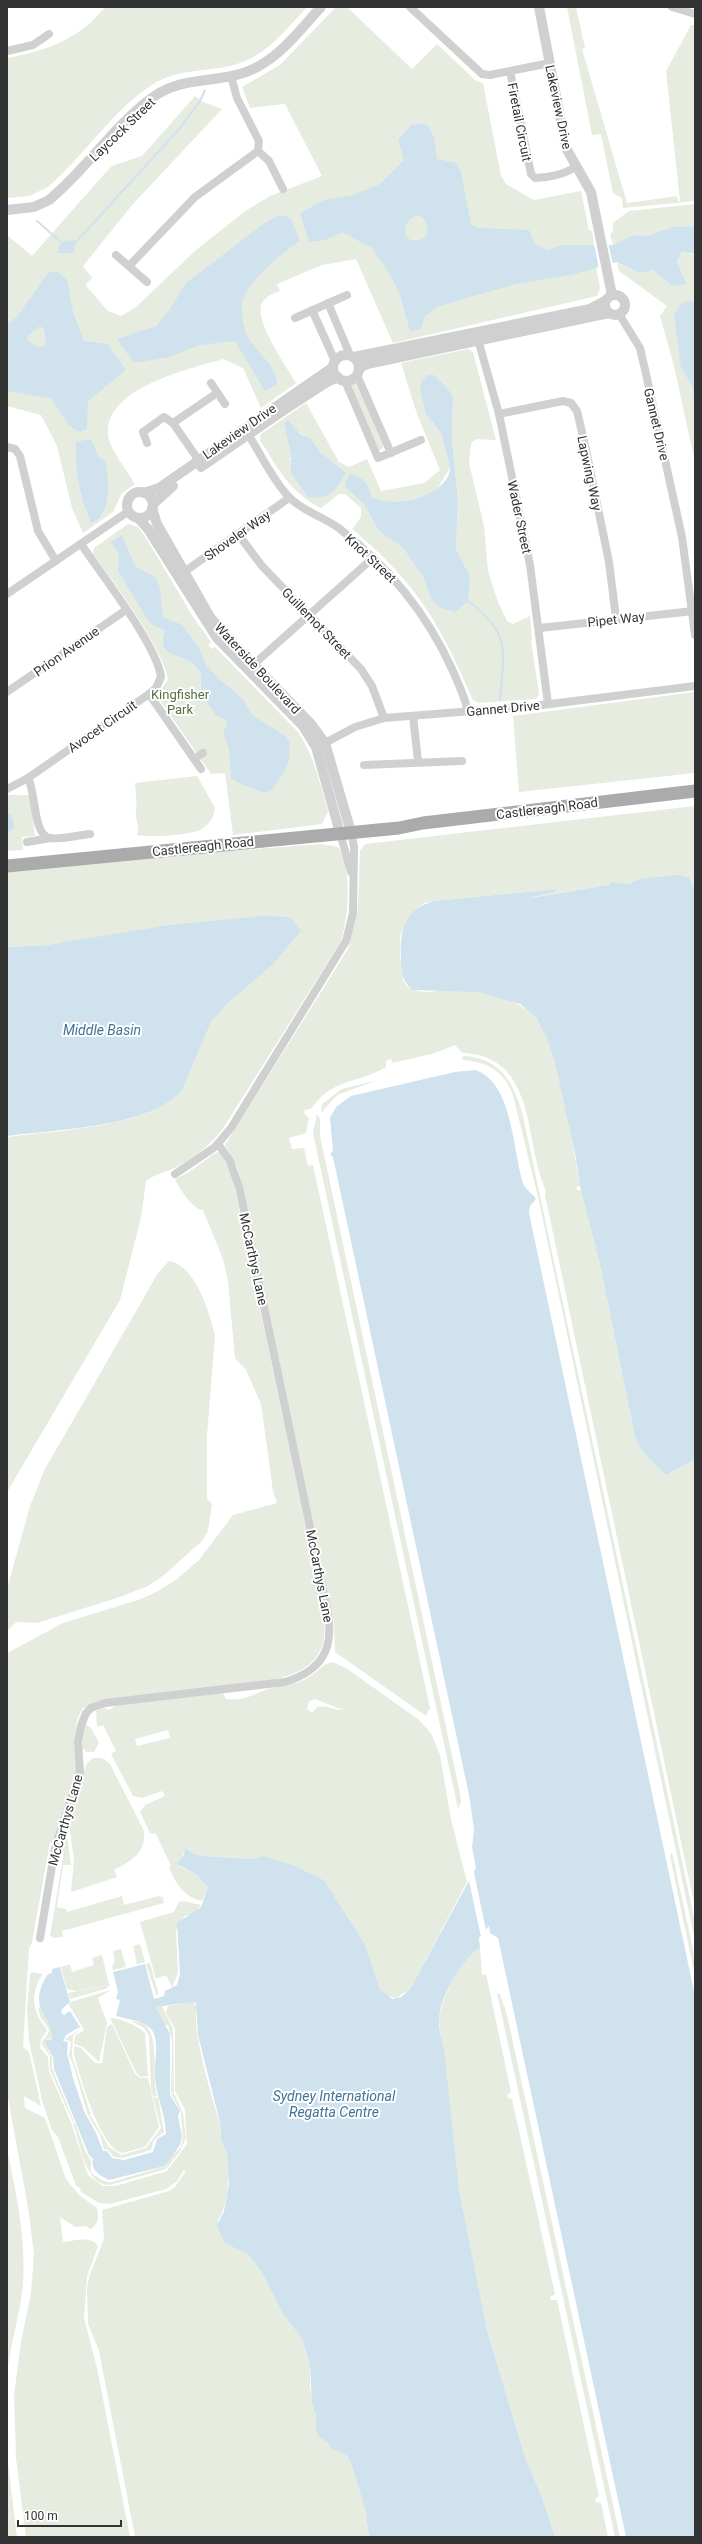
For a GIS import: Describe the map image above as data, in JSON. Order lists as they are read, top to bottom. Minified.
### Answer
{"streets":{"main road":["Castlereagh Road"],"street":["Lakeview Drive","Firetail Circuit","Laycock Street","Gannet Drive","Lapwing Way","Wader Street","Shoveler Way","Knot Street","Pipet Way","Guillemot Street","Prion Avenue","Waterside Boulevard","Avocet Circuit","McCarthys Lane"]},"crossings":[["Lakeview Drive","Firetail Circuit"],["Lakeview Drive","Gannet Drive"],["Lakeview Drive","Knot Street"],["Lakeview Drive","Waterside Boulevard"],["Gannet Drive","Wader Street"],["Gannet Drive","Knot Street"],["Gannet Drive","Pipet Way"],["Gannet Drive","Guillemot Street"],["Gannet Drive","Waterside Boulevard"],["Lapwing Way","Wader Street"],["Lapwing Way","Pipet Way"],["Wader Street","Pipet Way"],["Shoveler Way","Knot Street"],["Shoveler Way","Guillemot Street"],["Shoveler Way","Waterside Boulevard"],["Prion Avenue","Avocet Circuit"],["Waterside Boulevard","Castlereagh Road"]],"water":["Middle Basin","Sydney International Regatta Centre"],"parks":["Kingfisher Park"],"scale_bar":"100 m"}
